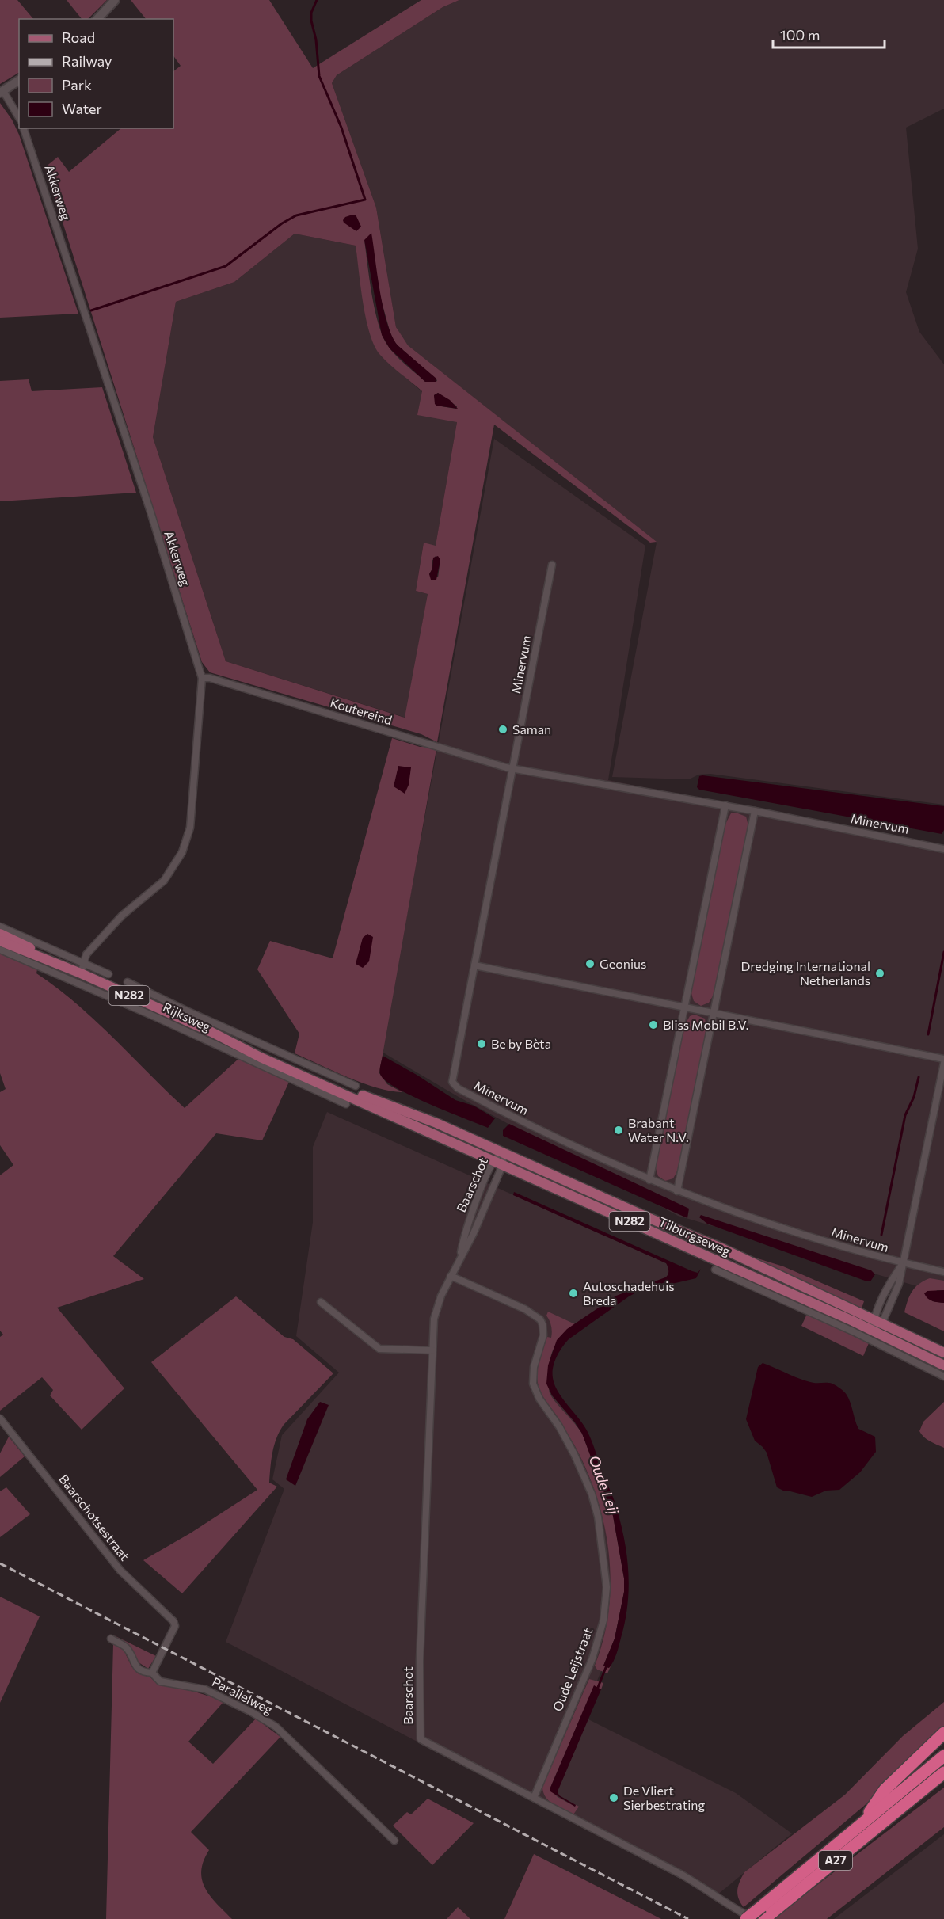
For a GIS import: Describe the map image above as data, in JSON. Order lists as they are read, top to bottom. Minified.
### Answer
{"streets":{"highway":["A27"],"main road":["N282","Rijksweg","Tilburgseweg"],"street":["Akkerweg","Minervum","Koutereind","Baarschot","Baarschotsestraat","Oude Leijstraat","Parallelweg"]},"crossings":[["Akkerweg","Koutereind"],["Akkerweg","Rijksweg"],["Minervum","Koutereind"],["Minervum","Tilburgseweg"],["Rijksweg","Tilburgseweg"],["Baarschot","Tilburgseweg"],["Baarschot","Oude Leijstraat"],["Baarschotsestraat","Parallelweg"]],"water":["Oude Leij"],"places":["Saman","Geonius","Dredging International Netherlands","Bliss Mobil B.V.","Be by Bèta","Brabant Water N.V.","Autoschadehuis Breda","De Vliert Sierbestrating"],"legend":["Road","Railway","Park","Water"],"scale_bar":"100 m"}
